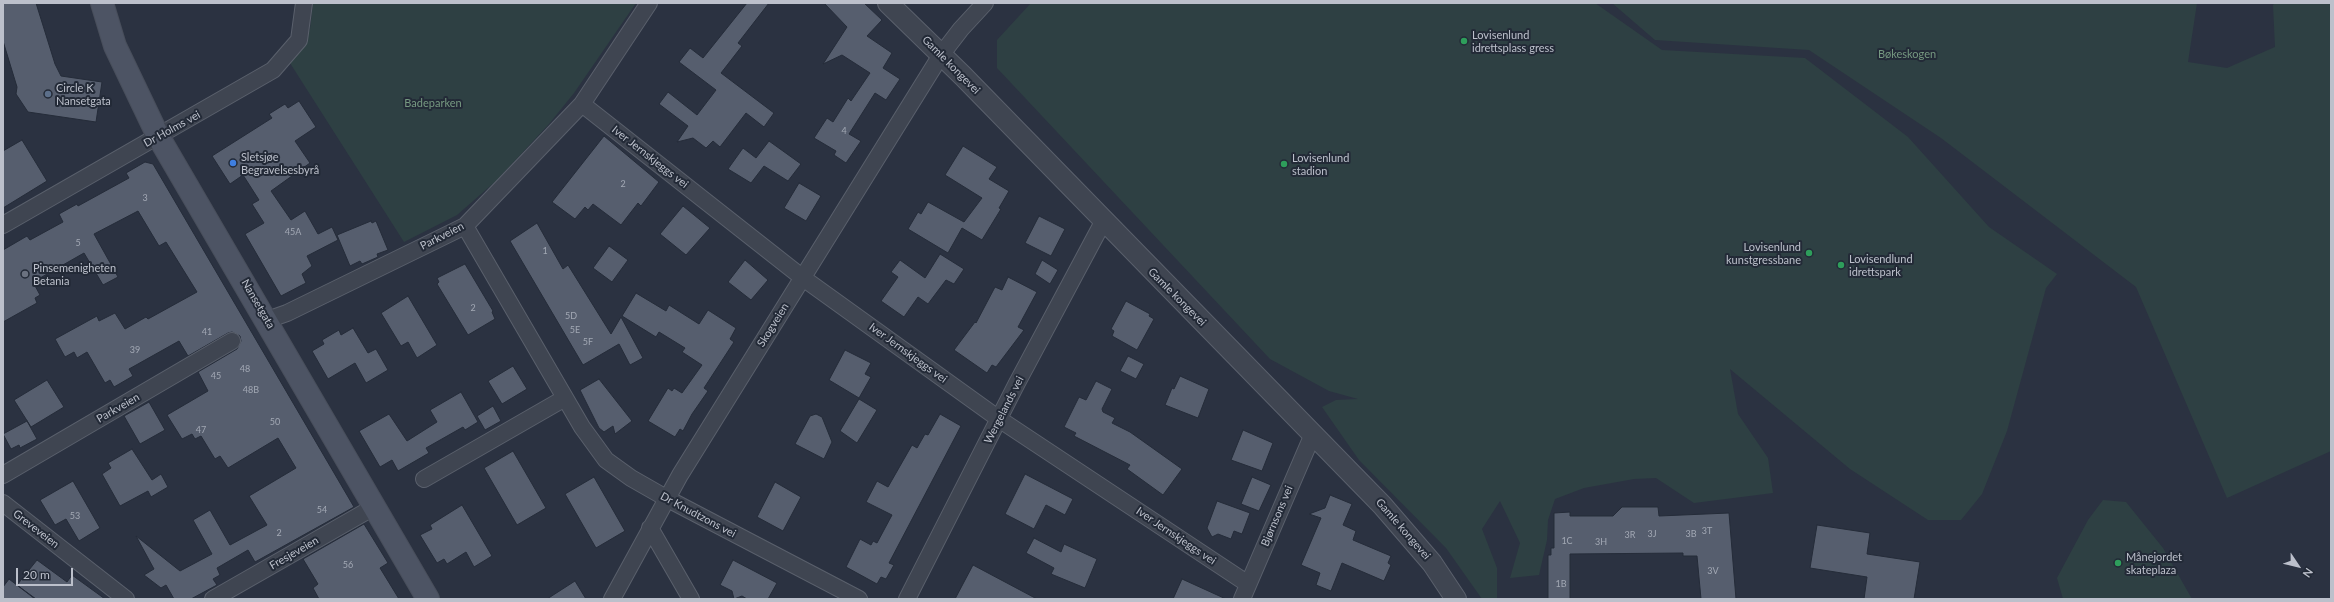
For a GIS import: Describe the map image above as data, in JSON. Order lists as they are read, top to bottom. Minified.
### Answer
{"streets":{"main road":["Nansetgata"],"street":["Gamle kongevei","Dr Holms vei","Iver Jernskjeggs vei","Parkveien","Skogveien","Wergelands vei","Dr Knudtzons vei","Bjørnsons vei","Greveveien","Fresjeveien"]},"crossings":[["Gamle kongevei","Skogveien"],["Gamle kongevei","Wergelands vei"],["Gamle kongevei","Bjørnsons vei"],["Dr Holms vei","Nansetgata"],["Iver Jernskjeggs vei","Parkveien"],["Iver Jernskjeggs vei","Skogveien"],["Iver Jernskjeggs vei","Wergelands vei"],["Iver Jernskjeggs vei","Bjørnsons vei"],["Parkveien","Nansetgata"],["Parkveien","Dr Knudtzons vei"],["Nansetgata","Fresjeveien"],["Skogveien","Dr Knudtzons vei"]],"parks":["Bøkeskogen","Badeparken"],"places":["Lovisenlund idrettsplass gress","Circle K Nansetgata","Sletsjøe Begravelsesbyrå","Lovisenlund stadion","Lovisenlund kunstgressbane","Lovisendlund idrettspark","Pinsemenigheten Betania","Månejordet skateplaza"],"house_numbers":["4","2","3","45A","5","1","2","5D","5E","41","5F","39","48","45","48B","50","47","54","53","3T","2","3J","3B","3R","1C","3H","56","3V","1B"],"scale_bar":"20 m","north":"bottom right"}
